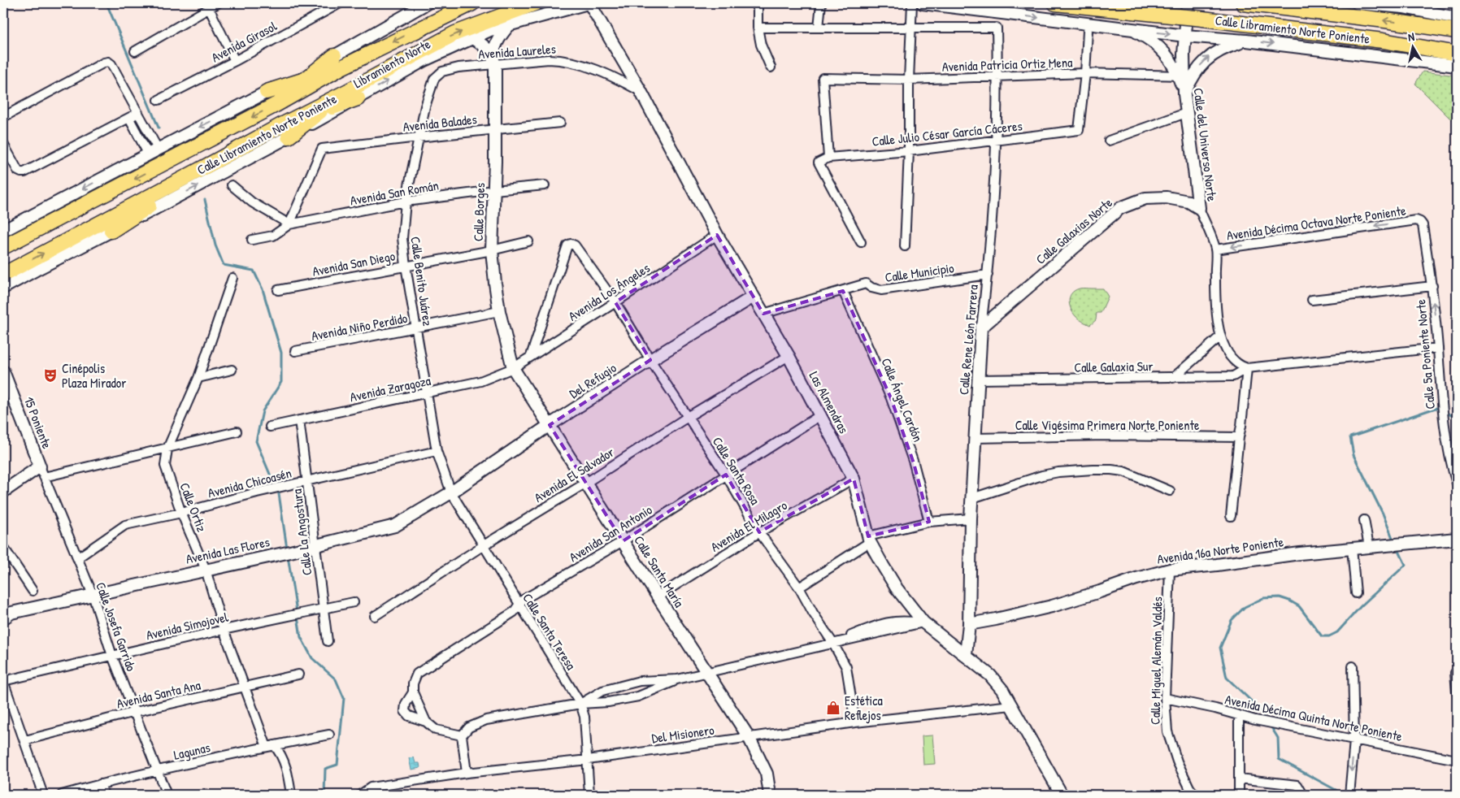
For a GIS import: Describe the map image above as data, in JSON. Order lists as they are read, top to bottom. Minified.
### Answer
{"streets":{"highway":["Calle Libramiento Norte Poniente"],"street":["Avenida Girasol","Avenida Laureles","Libramiento Norte","Avenida Patricia Ortiz Mena","Avenida Balades","Calle Julio César García Cáceres","Calle del Universo Norte","Avenida San Román","Calle Borges","Avenida Décima Octava Norte Poniente","Calle Galaxias Norte","Avenida San Diego","Calle Municipio","Calle Benito Juárez","Avenida Los Ángeles","Avenida Niño Perdido","Calle Rene León Farrera","Calle 5a Poniente Norte","Calle Galaxia Sur","Del Refugio","Avenida Zaragoza","Calle Ángel Cardón","Las Almendras","15 Poniente","Calle Vigésima Primera Norte Poniente","Calle Santa Rosa","Avenida El Salvador","Avenida Chicoasén","Calle Ortiz","Avenida El Milagro","Calle La Angostura","Avenida San Antonio","Avenida Las Flores","Avenida 16a Norte Poniente","Calle Santa María","Avenida Simojovel","Calle Josefa Garrido","Calle Santa Teresa","Calle Miguel Alemán Valdés","Avenida Santa Ana","Avenida Décima Quinta Norte Poniente","Del Misionero","Lagunas"]},"crossings":[["Calle Libramiento Norte Poniente","Libramiento Norte"],["Avenida Laureles","Calle Borges"],["Avenida Laureles","Calle Benito Juárez"],["Avenida Laureles","Las Almendras"],["Libramiento Norte","Calle Borges"],["Libramiento Norte","Las Almendras"],["Avenida Patricia Ortiz Mena","Calle Julio César García Cáceres"],["Avenida Patricia Ortiz Mena","Calle del Universo Norte"],["Avenida Patricia Ortiz Mena","Calle Rene León Farrera"],["Avenida Balades","Avenida San Román"],["Avenida Balades","Calle Borges"],["Avenida Balades","Calle Benito Juárez"],["Calle Julio César García Cáceres","Calle Rene León Farrera"],["Calle del Universo Norte","Avenida Décima Octava Norte Poniente"],["Calle del Universo Norte","Calle Galaxias Norte"],["Avenida San Román","Calle Borges"],["Avenida San Román","Calle Benito Juárez"],["Calle Borges","Avenida San Diego"],["Calle Borges","Avenida Los Ángeles"],["Calle Borges","Avenida Niño Perdido"],["Calle Borges","Avenida Zaragoza"],["Calle Borges","Calle Santa María"],["Avenida Décima Octava Norte Poniente","Calle 5a Poniente Norte"],["Calle Galaxias Norte","Calle Rene León Farrera"],["Avenida San Diego","Calle Benito Juárez"],["Calle Municipio","Calle Rene León Farrera"],["Calle Municipio","Calle Ángel Cardón"],["Calle Municipio","Las Almendras"],["Calle Benito Juárez","Avenida Niño Perdido"],["Calle Benito Juárez","Del Refugio"],["Calle Benito Juárez","Avenida Zaragoza"],["Calle Benito Juárez","Avenida Chicoasén"],["Calle Benito Juárez","Avenida Las Flores"],["Calle Benito Juárez","Calle Santa Teresa"],["Avenida Los Ángeles","Avenida Zaragoza"],["Avenida Los Ángeles","Las Almendras"],["Avenida Los Ángeles","Calle Santa Rosa"],["Avenida Los Ángeles","Calle Santa María"],["Calle Rene León Farrera","Calle Galaxia Sur"],["Calle Rene León Farrera","Las Almendras"],["Calle Rene León Farrera","Calle Vigésima Primera Norte Poniente"],["Calle Rene León Farrera","Avenida 16a Norte Poniente"],["Calle 5a Poniente Norte","Calle Galaxia Sur"],["Del Refugio","Las Almendras"],["Del Refugio","Calle Santa Rosa"],["Del Refugio","Avenida Las Flores"],["Del Refugio","Calle Santa María"],["Del Refugio","Calle Santa Teresa"],["Avenida Zaragoza","Calle La Angostura"],["Avenida Zaragoza","Calle Santa María"],["Las Almendras","Avenida El Salvador"],["Las Almendras","Avenida El Milagro"],["Las Almendras","Avenida San Antonio"],["Las Almendras","Del Misionero"],["15 Poniente","Calle Josefa Garrido"],["Calle Santa Rosa","Avenida El Salvador"],["Calle Santa Rosa","Avenida El Milagro"],["Calle Santa Rosa","Avenida San Antonio"],["Calle Santa Rosa","Del Misionero"],["Avenida El Salvador","Calle Santa María"],["Avenida El Salvador","Calle Santa Teresa"],["Avenida Chicoasén","Calle Ortiz"],["Avenida Chicoasén","Calle La Angostura"],["Avenida Chicoasén","Calle Josefa Garrido"],["Calle Ortiz","Avenida Las Flores"],["Calle Ortiz","Avenida Simojovel"],["Calle Ortiz","Avenida Santa Ana"],["Calle Ortiz","Lagunas"],["Avenida El Milagro","Calle Santa María"],["Calle La Angostura","Avenida Las Flores"],["Calle La Angostura","Avenida Simojovel"],["Avenida San Antonio","Calle Santa María"],["Avenida San Antonio","Calle Santa Teresa"],["Avenida Las Flores","Calle Josefa Garrido"],["Avenida Las Flores","Calle Santa Teresa"],["Avenida 16a Norte Poniente","Calle Miguel Alemán Valdés"],["Calle Santa María","Del Misionero"],["Avenida Simojovel","Calle Josefa Garrido"],["Calle Josefa Garrido","Avenida Santa Ana"],["Calle Josefa Garrido","Lagunas"],["Calle Santa Teresa","Del Misionero"],["Calle Miguel Alemán Valdés","Avenida Décima Quinta Norte Poniente"]],"places":{"theatre":["Cinépolis Plaza Mirador"],"shop":["Estética Reflejos"]},"north":"top"}
